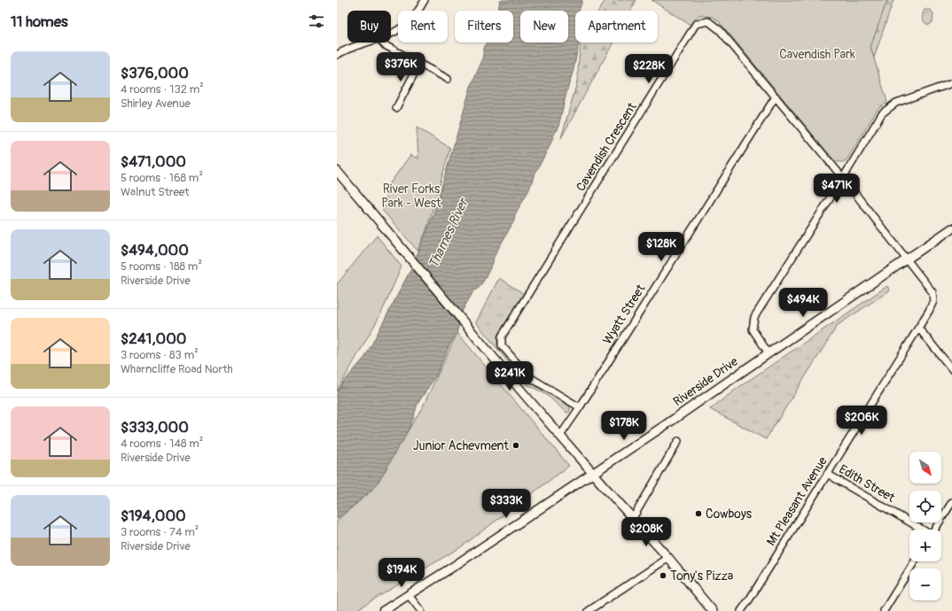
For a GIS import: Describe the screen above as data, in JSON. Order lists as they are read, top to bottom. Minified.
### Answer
{"streets":{"main road":["Riverside Drive"],"street":["Cavendish Crescent","Wyatt Street","Edith Street","Mt Pleasant Avenue"]},"crossings":[["Cavendish Crescent","Wyatt Street"],["Cavendish Crescent","Riverside Drive"],["Cavendish Crescent","Mt Pleasant Avenue"],["Riverside Drive","Mt Pleasant Avenue"],["Edith Street","Mt Pleasant Avenue"]],"water":["Thames River"],"parks":["Cavendish Park","River Forks Park - West"],"places":["Junior Achevment","Cowboys","Tony's Pizza"],"north":"bottom right","page":{"heading":"11 homes","chip":["Buy","Rent","Filters","New","Apartment"],"list":[{"name":"$376,000","note":"4 rooms · 132 m² · Shirley Avenue"},{"name":"$471,000","note":"5 rooms · 168 m² · Walnut Street"},{"name":"$494,000","note":"5 rooms · 188 m² · Riverside Drive"},{"name":"$241,000","note":"3 rooms · 83 m² · Wharncliffe Road North"},{"name":"$333,000","note":"4 rooms · 148 m² · Riverside Drive"},{"name":"$194,000","note":"3 rooms · 74 m² · Riverside Drive"}],"price":["$376K","$228K","$471K","$128K","$494K","$241K","$206K","$178K","$333K","$208K","$194K"],"map_buttons":["+","−"]}}
